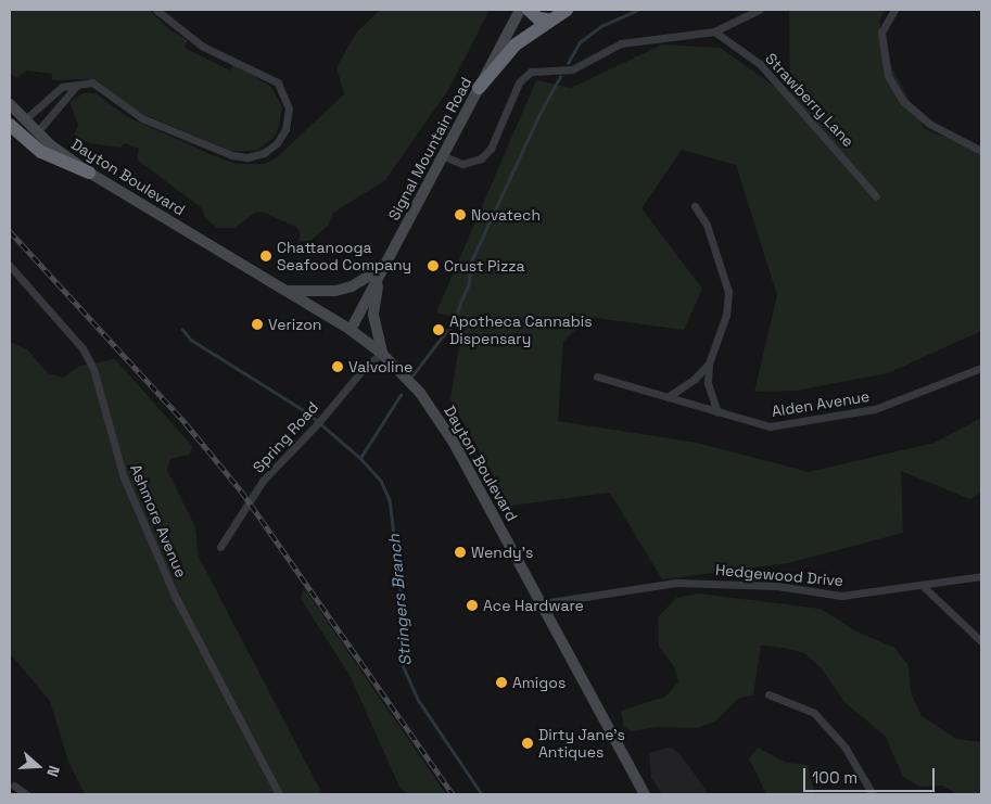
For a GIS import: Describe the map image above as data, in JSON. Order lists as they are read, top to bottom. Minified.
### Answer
{"streets":{"main road":["Signal Mountain Road","Dayton Boulevard"],"street":["Strawberry Lane","Alden Avenue","Spring Road","Ashmore Avenue","Hedgewood Drive"]},"crossings":[["Signal Mountain Road","Dayton Boulevard"],["Dayton Boulevard","Spring Road"],["Dayton Boulevard","Hedgewood Drive"]],"water":["Stringers Branch"],"places":["Novatech","Chattanooga Seafood Company","Crust Pizza","Verizon","Apotheca Cannabis Dispensary","Valvoline","Wendy's","Ace Hardware","Amigos","Dirty Jane's Antiques"],"scale_bar":"100 m","north":"right"}
